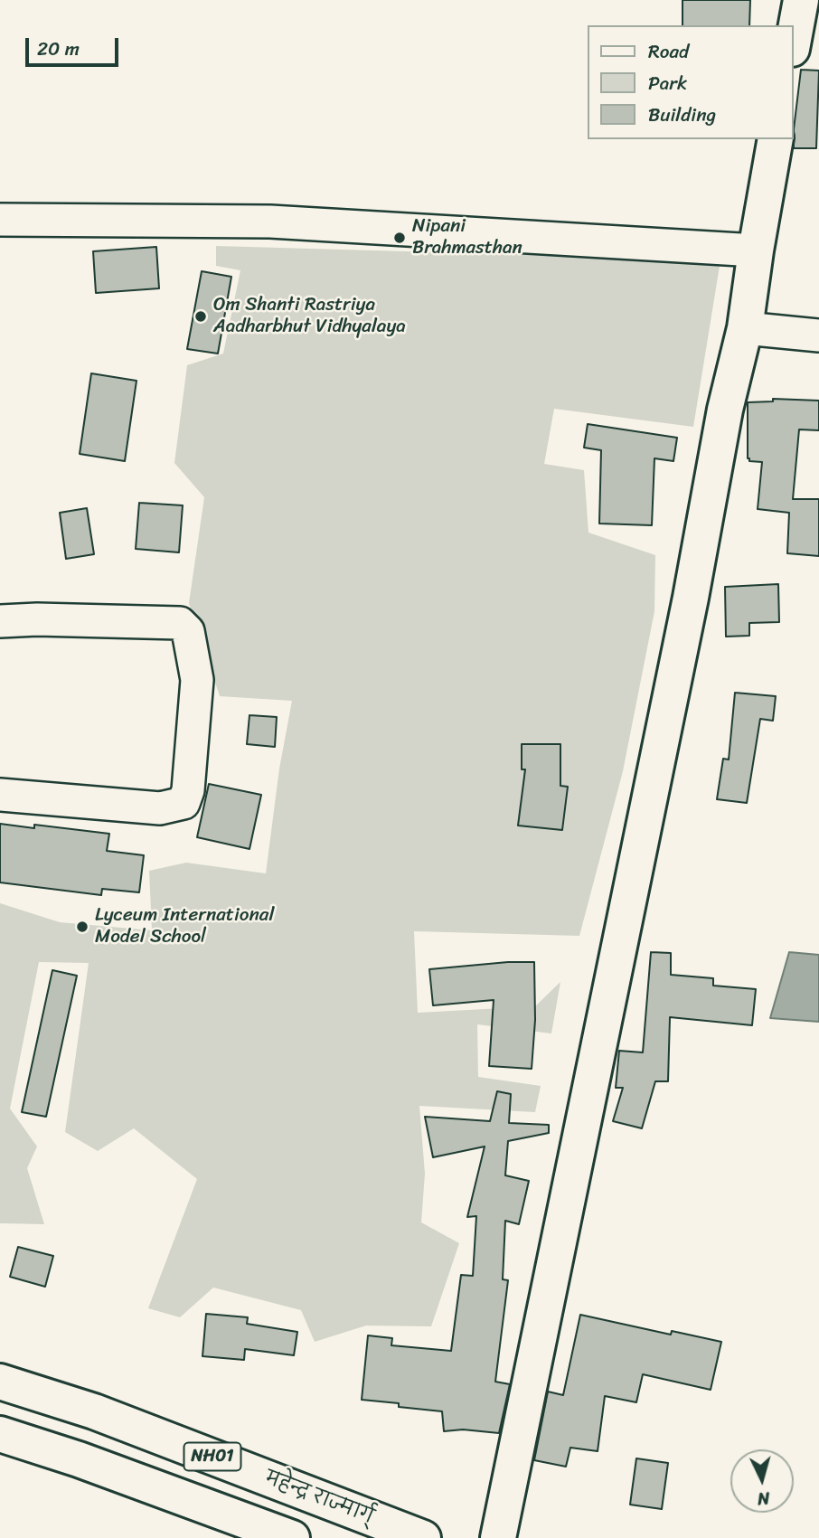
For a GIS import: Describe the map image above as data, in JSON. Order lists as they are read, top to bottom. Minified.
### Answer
{"streets":{"main road":["NH01","महेन्द्र राज्मार्ग्"]},"places":["Nipani Brahmasthan","Om Shanti Rastriya Aadharbhut Vidhyalaya","Lyceum International Model School"],"legend":["Road","Park","Building"],"scale_bar":"20 m","north":"bottom"}
